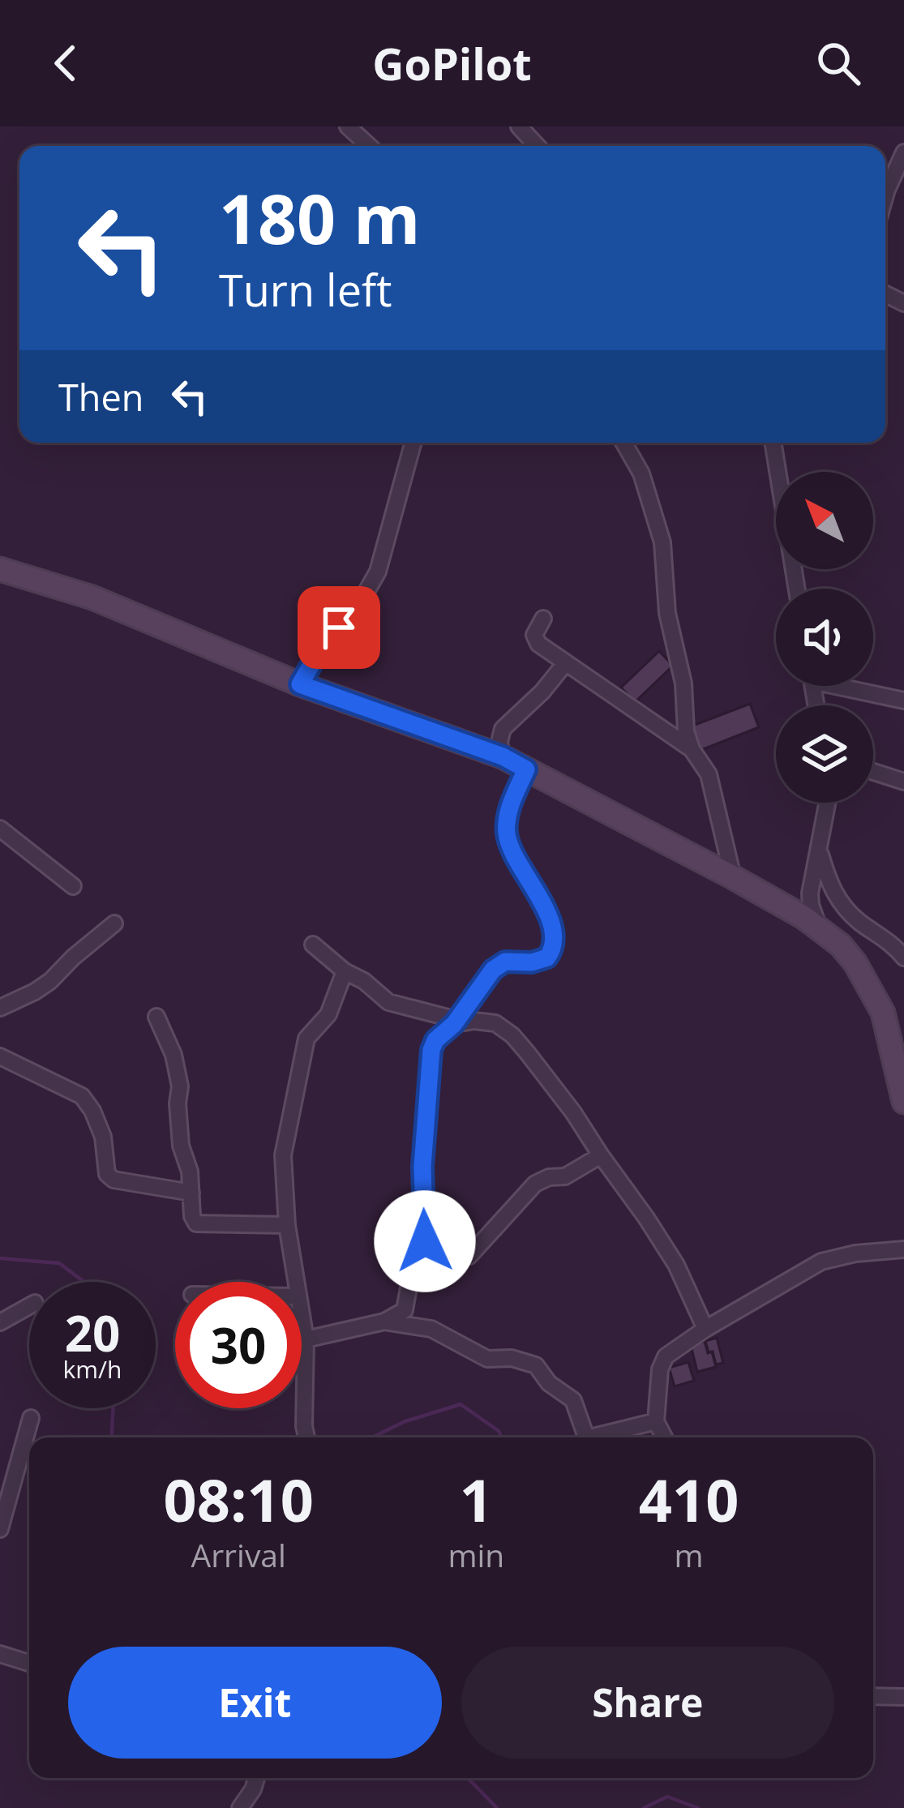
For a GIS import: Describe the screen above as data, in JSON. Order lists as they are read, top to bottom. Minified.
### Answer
{"north":"top left","page":{"header":"GoPilot","turn":["180 m","Turn left"],"then":"Then","speed":"20 km/h","limit":"30","eta":["08:10","Arrival","1","min","410","m"],"buttons":["Exit","Share"]}}
